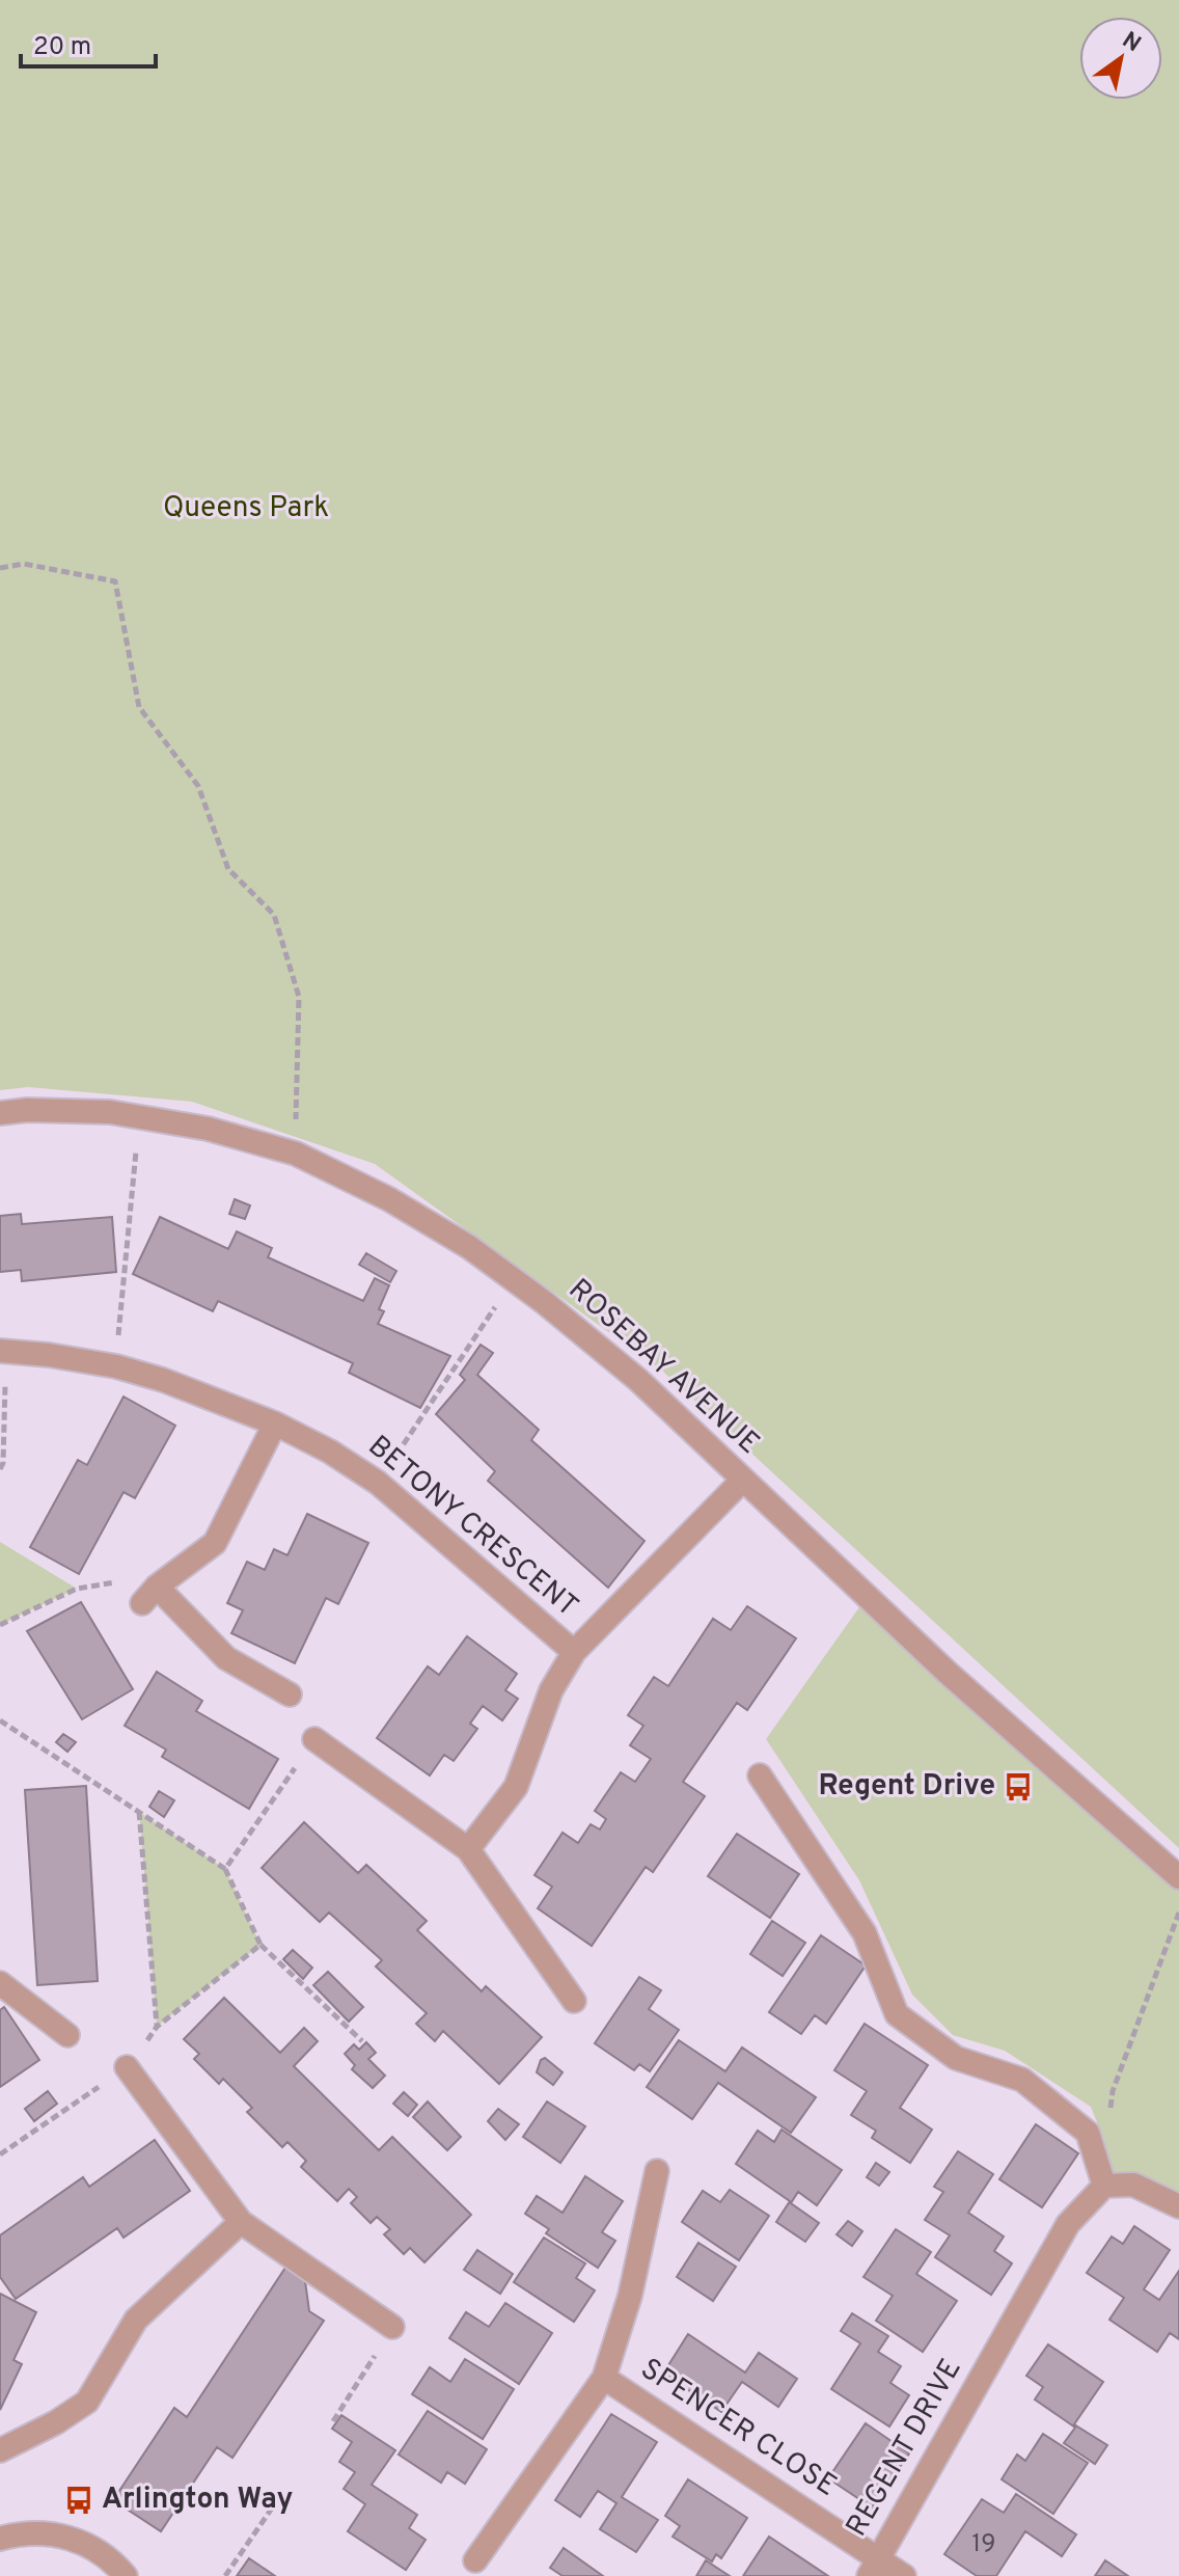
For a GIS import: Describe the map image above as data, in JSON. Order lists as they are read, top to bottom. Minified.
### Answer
{"streets":{"street":["ROSEBAY AVENUE","BETONY CRESCENT","SPENCER CLOSE","REGENT DRIVE"]},"crossings":[["SPENCER CLOSE","REGENT DRIVE"]],"parks":["Queens Park"],"places":{"bus stop":["Regent Drive","Arlington Way"]},"house_numbers":["19"],"scale_bar":"20 m","north":"top right"}
